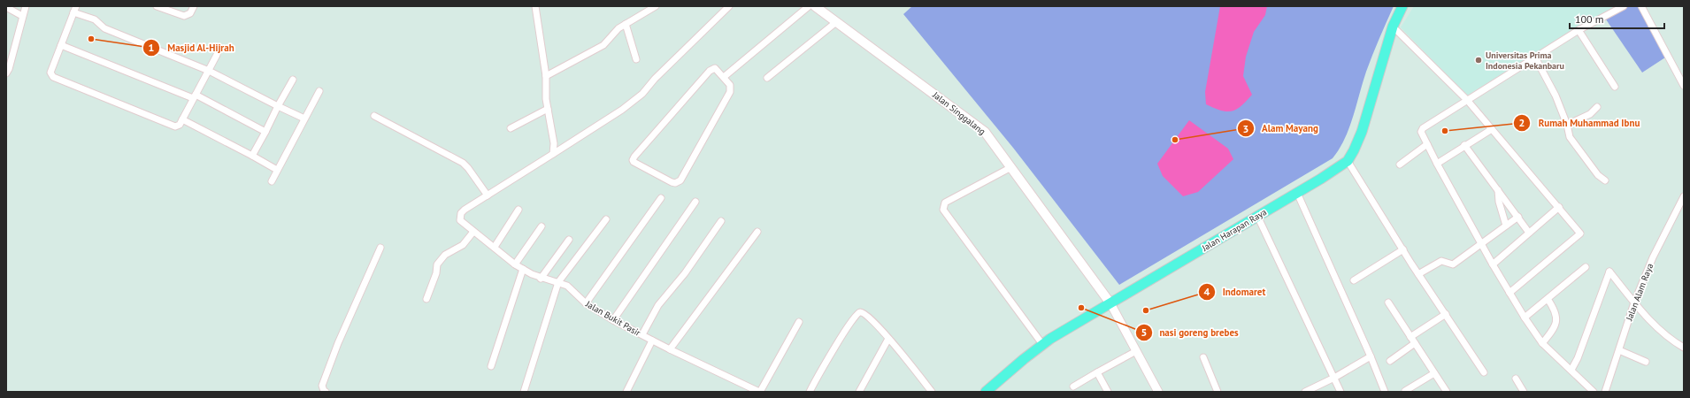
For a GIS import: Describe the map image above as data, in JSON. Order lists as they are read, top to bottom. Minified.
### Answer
{"streets":{"main road":["Jalan Singgalang","Jalan Harapan Raya"],"street":["Jalan Alam Raya","Jalan Bukit Pasir"]},"crossings":[["Jalan Singgalang","Jalan Harapan Raya"]],"places":["Masjid Al-Hijrah","Universitas Prima Indonesia Pekanbaru","Rumah Muhammad Ibnu","Alam Mayang","nasi goreng brebes","Indomaret"],"scale_bar":"100 m"}
